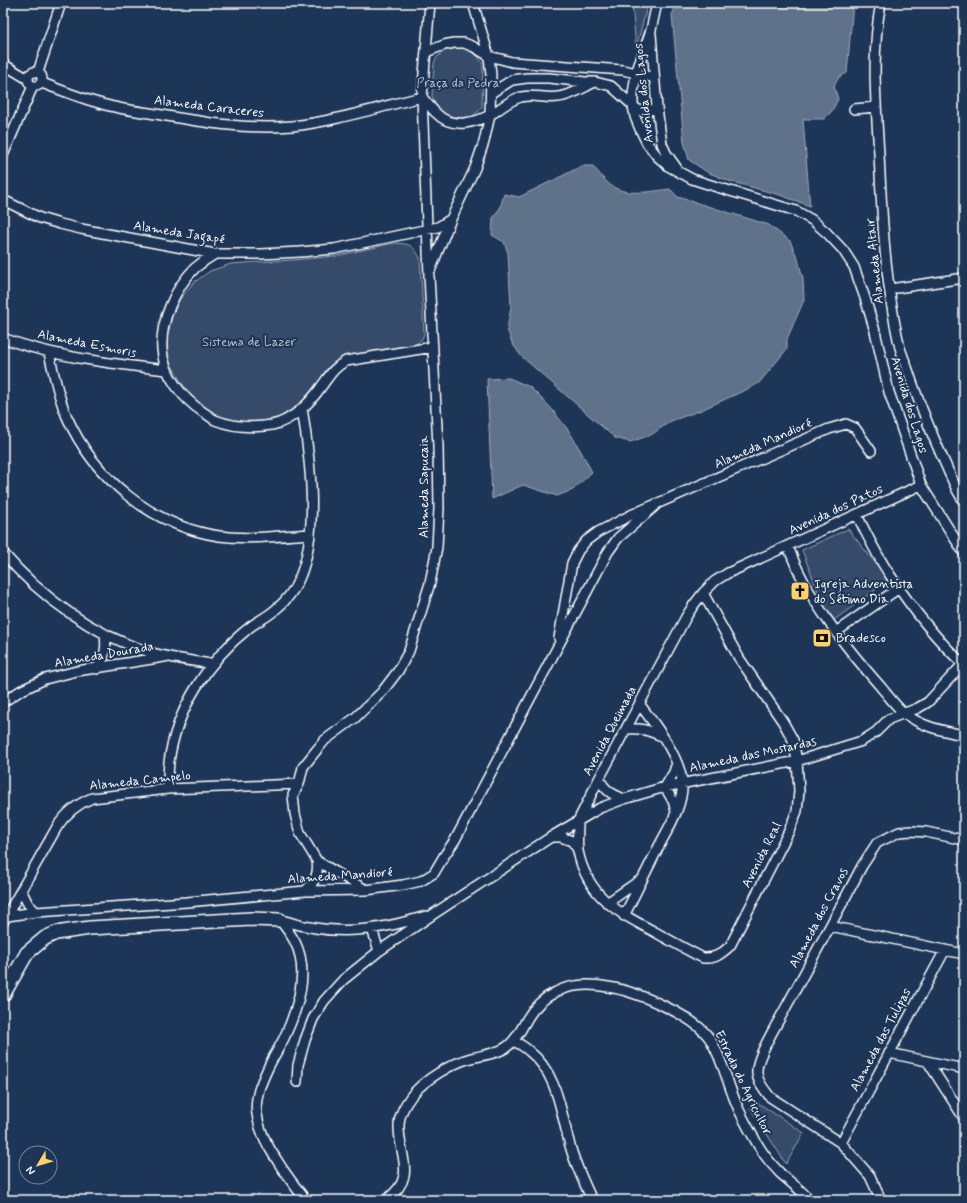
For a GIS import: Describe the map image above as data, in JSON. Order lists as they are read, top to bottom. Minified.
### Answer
{"streets":{"street":["Avenida dos Lagos","Alameda Caraceres","Alameda Jagapé","Alameda Altair","Alameda Esmoris","Alameda Mandioré","Alameda Sapucaia","Avenida dos Patos","Alameda Dourada","Avenida Queimada","Alameda das Mostardas","Alameda Campelo","Avenida Real","Alameda dos Cravos","Alameda das Tulipas","Estrada do Agricultor"]},"crossings":[["Avenida dos Lagos","Avenida dos Patos"],["Alameda Caraceres","Alameda Sapucaia"],["Alameda Jagapé","Alameda Sapucaia"],["Alameda Mandioré","Alameda Sapucaia"],["Alameda Mandioré","Alameda Campelo"],["Alameda Sapucaia","Alameda Campelo"],["Avenida dos Patos","Avenida Queimada"],["Avenida dos Patos","Alameda das Mostardas"],["Avenida Queimada","Alameda das Mostardas"],["Avenida Queimada","Avenida Real"],["Alameda das Mostardas","Avenida Real"],["Alameda dos Cravos","Alameda das Tulipas"]],"parks":["Praça da Pedra","Sistema de Lazer"],"places":{"church":["Igreja Adventista do Sétimo Dia"],"bank":["Bradesco"]},"north":"bottom left"}
